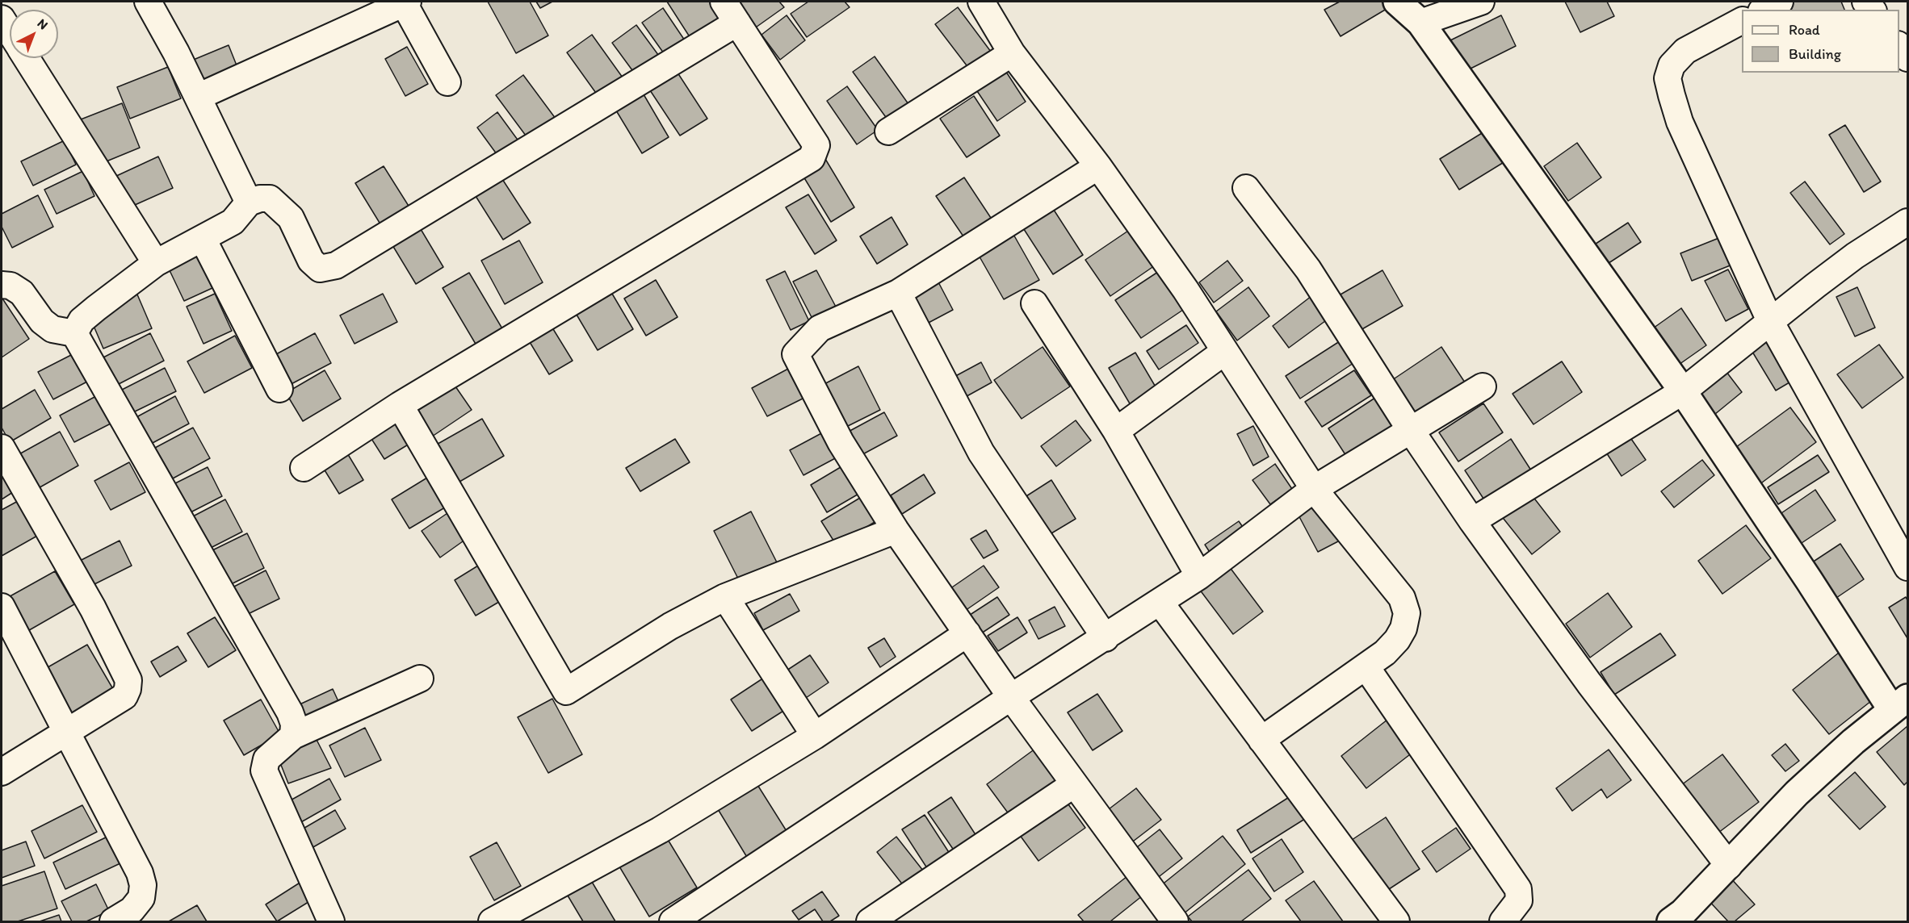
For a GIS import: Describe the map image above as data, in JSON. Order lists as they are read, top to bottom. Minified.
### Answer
{"legend":["Road","Building"],"north":"top right"}
